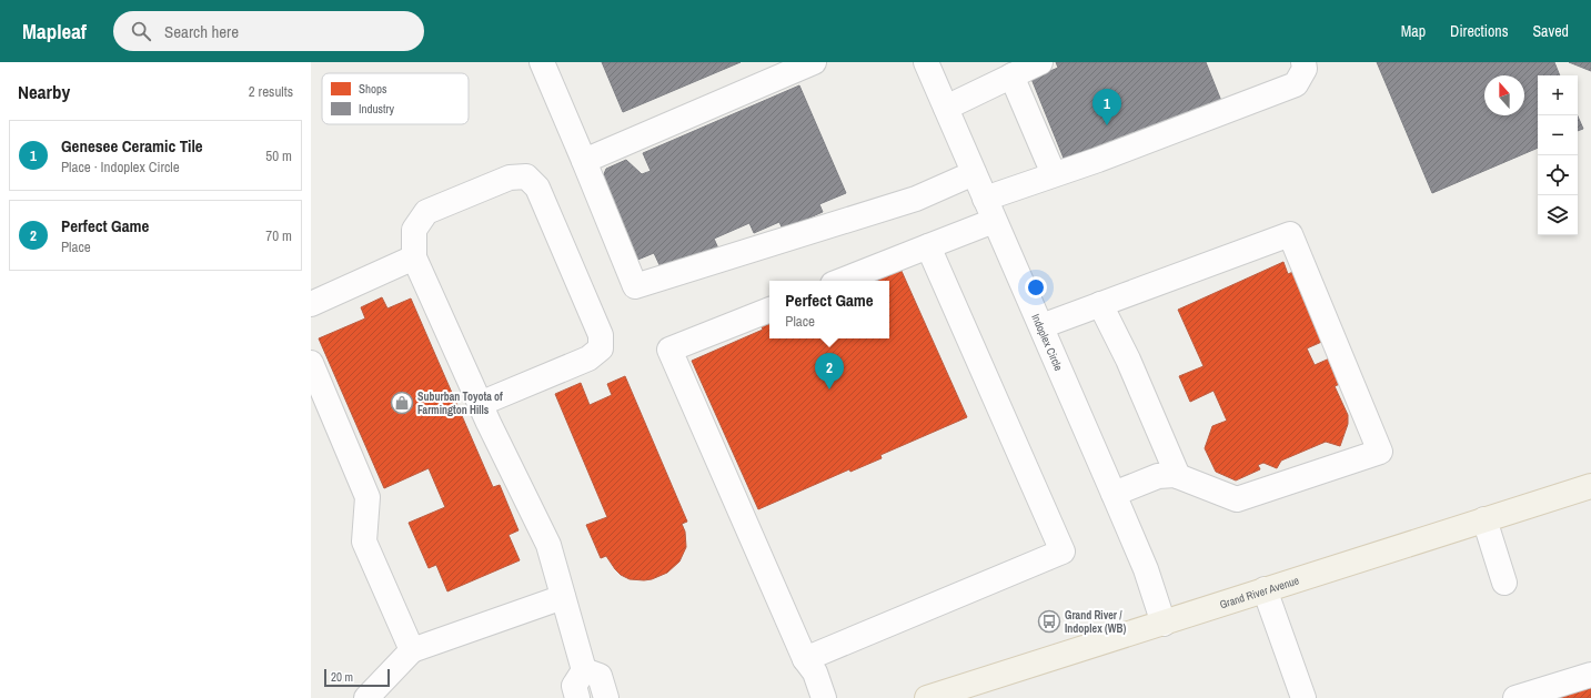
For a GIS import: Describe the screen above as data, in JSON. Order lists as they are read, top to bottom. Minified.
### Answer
{"streets":{"main road":["Grand River Avenue"],"street":["Indoplex Circle"]},"crossings":[["Indoplex Circle","Grand River Avenue"]],"places":{"shop":["Suburban Toyota of Farmington Hills"],"bus stop":["Grand River / Indoplex (WB)"]},"legend":["Shops","Industry"],"scale_bar":"20 m","north":"top","page":{"header":"Mapleaf","search":"Search here","nav":["Map","Directions","Saved"],"heading":["Nearby","2 results"],"map_buttons":["+","−"],"pins":["1","2"],"list":[{"mark":"1","name":"Genesee Ceramic Tile","note":"Place · Indoplex Circle","value":"50 m"},{"mark":"2","name":"Perfect Game","note":"Place","value":"70 m"}],"popup":["Perfect Game","Place"],"scale":"20 m"}}
